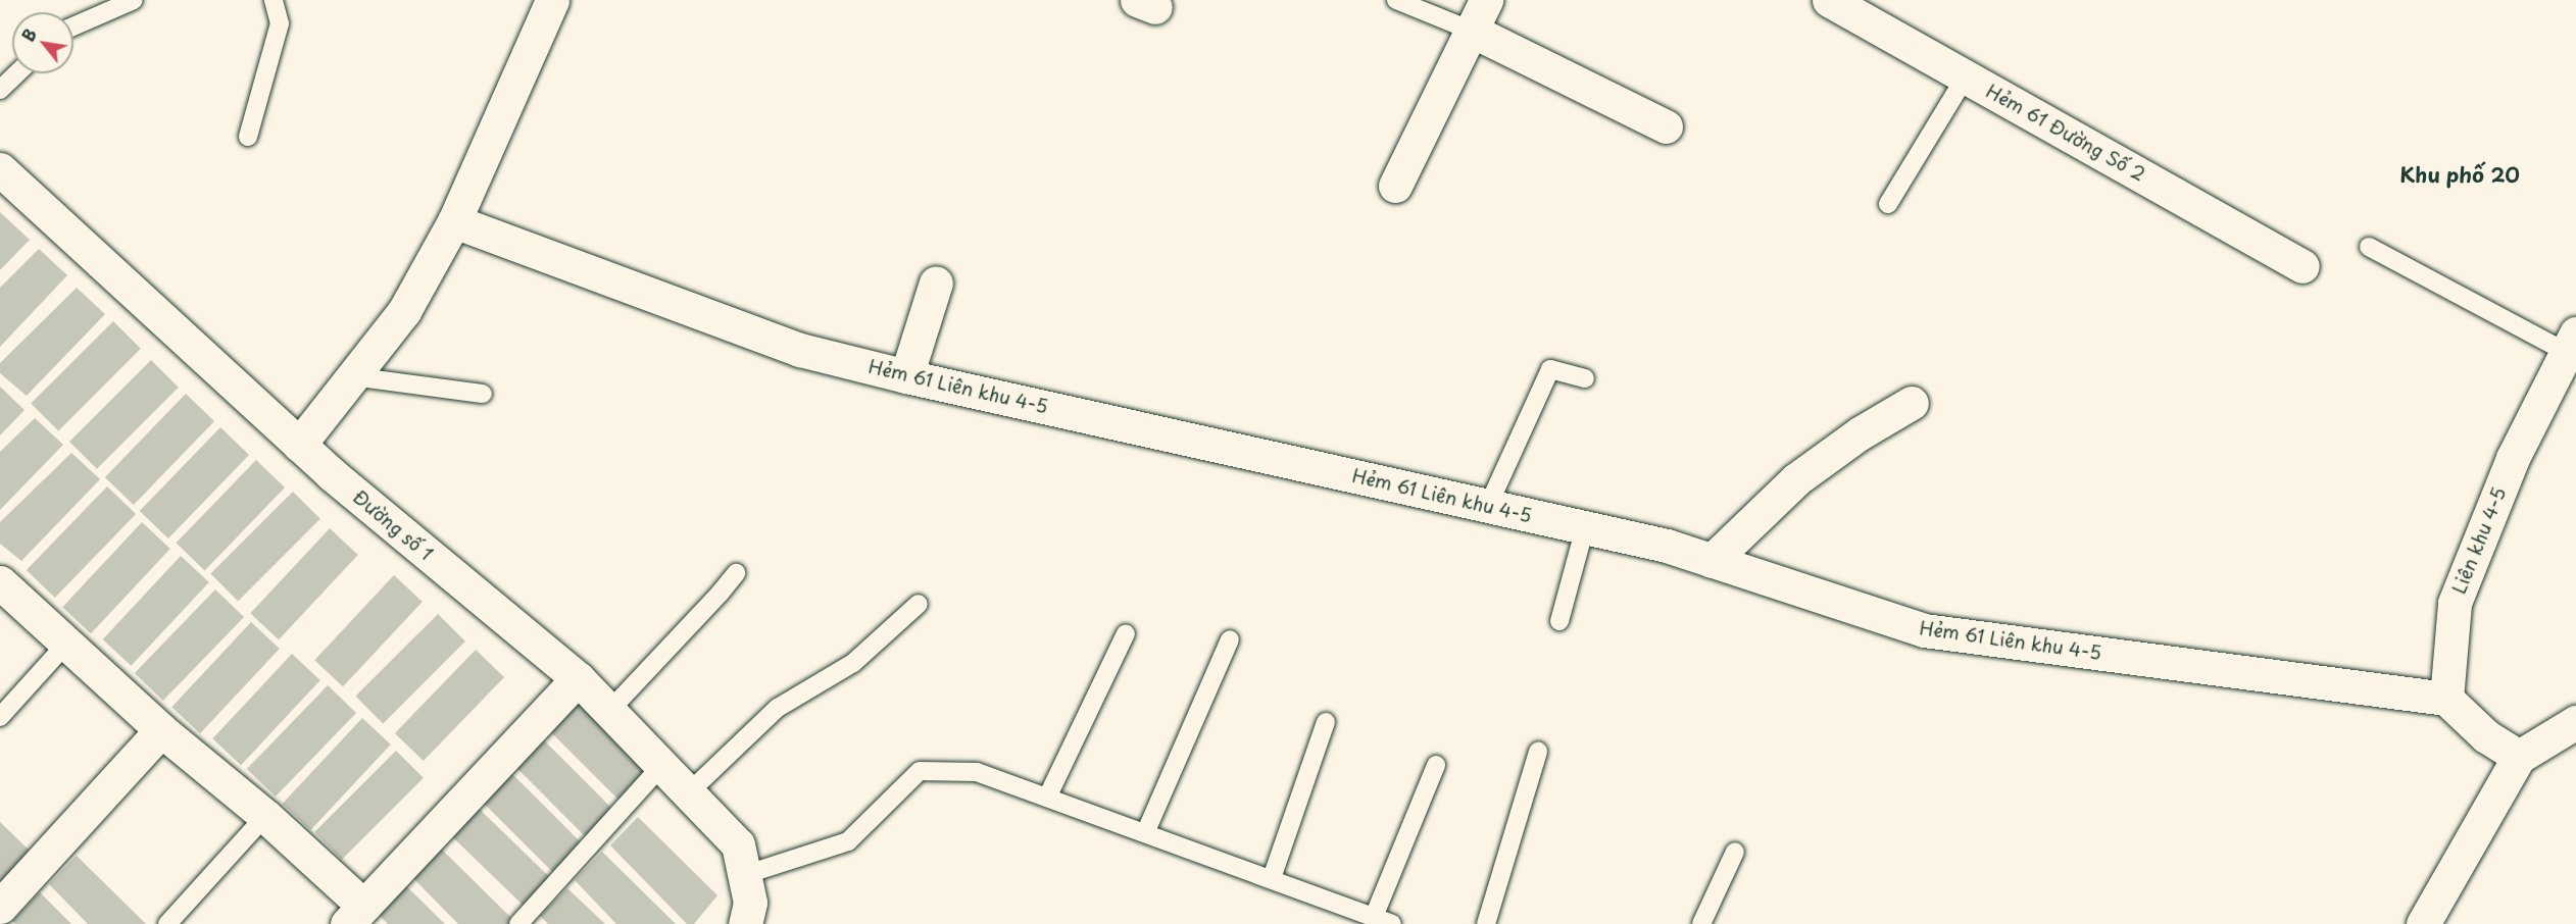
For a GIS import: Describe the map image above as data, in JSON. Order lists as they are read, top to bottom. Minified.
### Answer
{"streets":{"street":["Hẻm 61 Đường Số 2","Hẻm 61 Liên khu 4-5","Đường số 1","Liên khu 4-5"]},"crossings":[["Hẻm 61 Liên khu 4-5","Liên khu 4-5"]],"districts":["Khu phố 20"],"north":"top left"}
